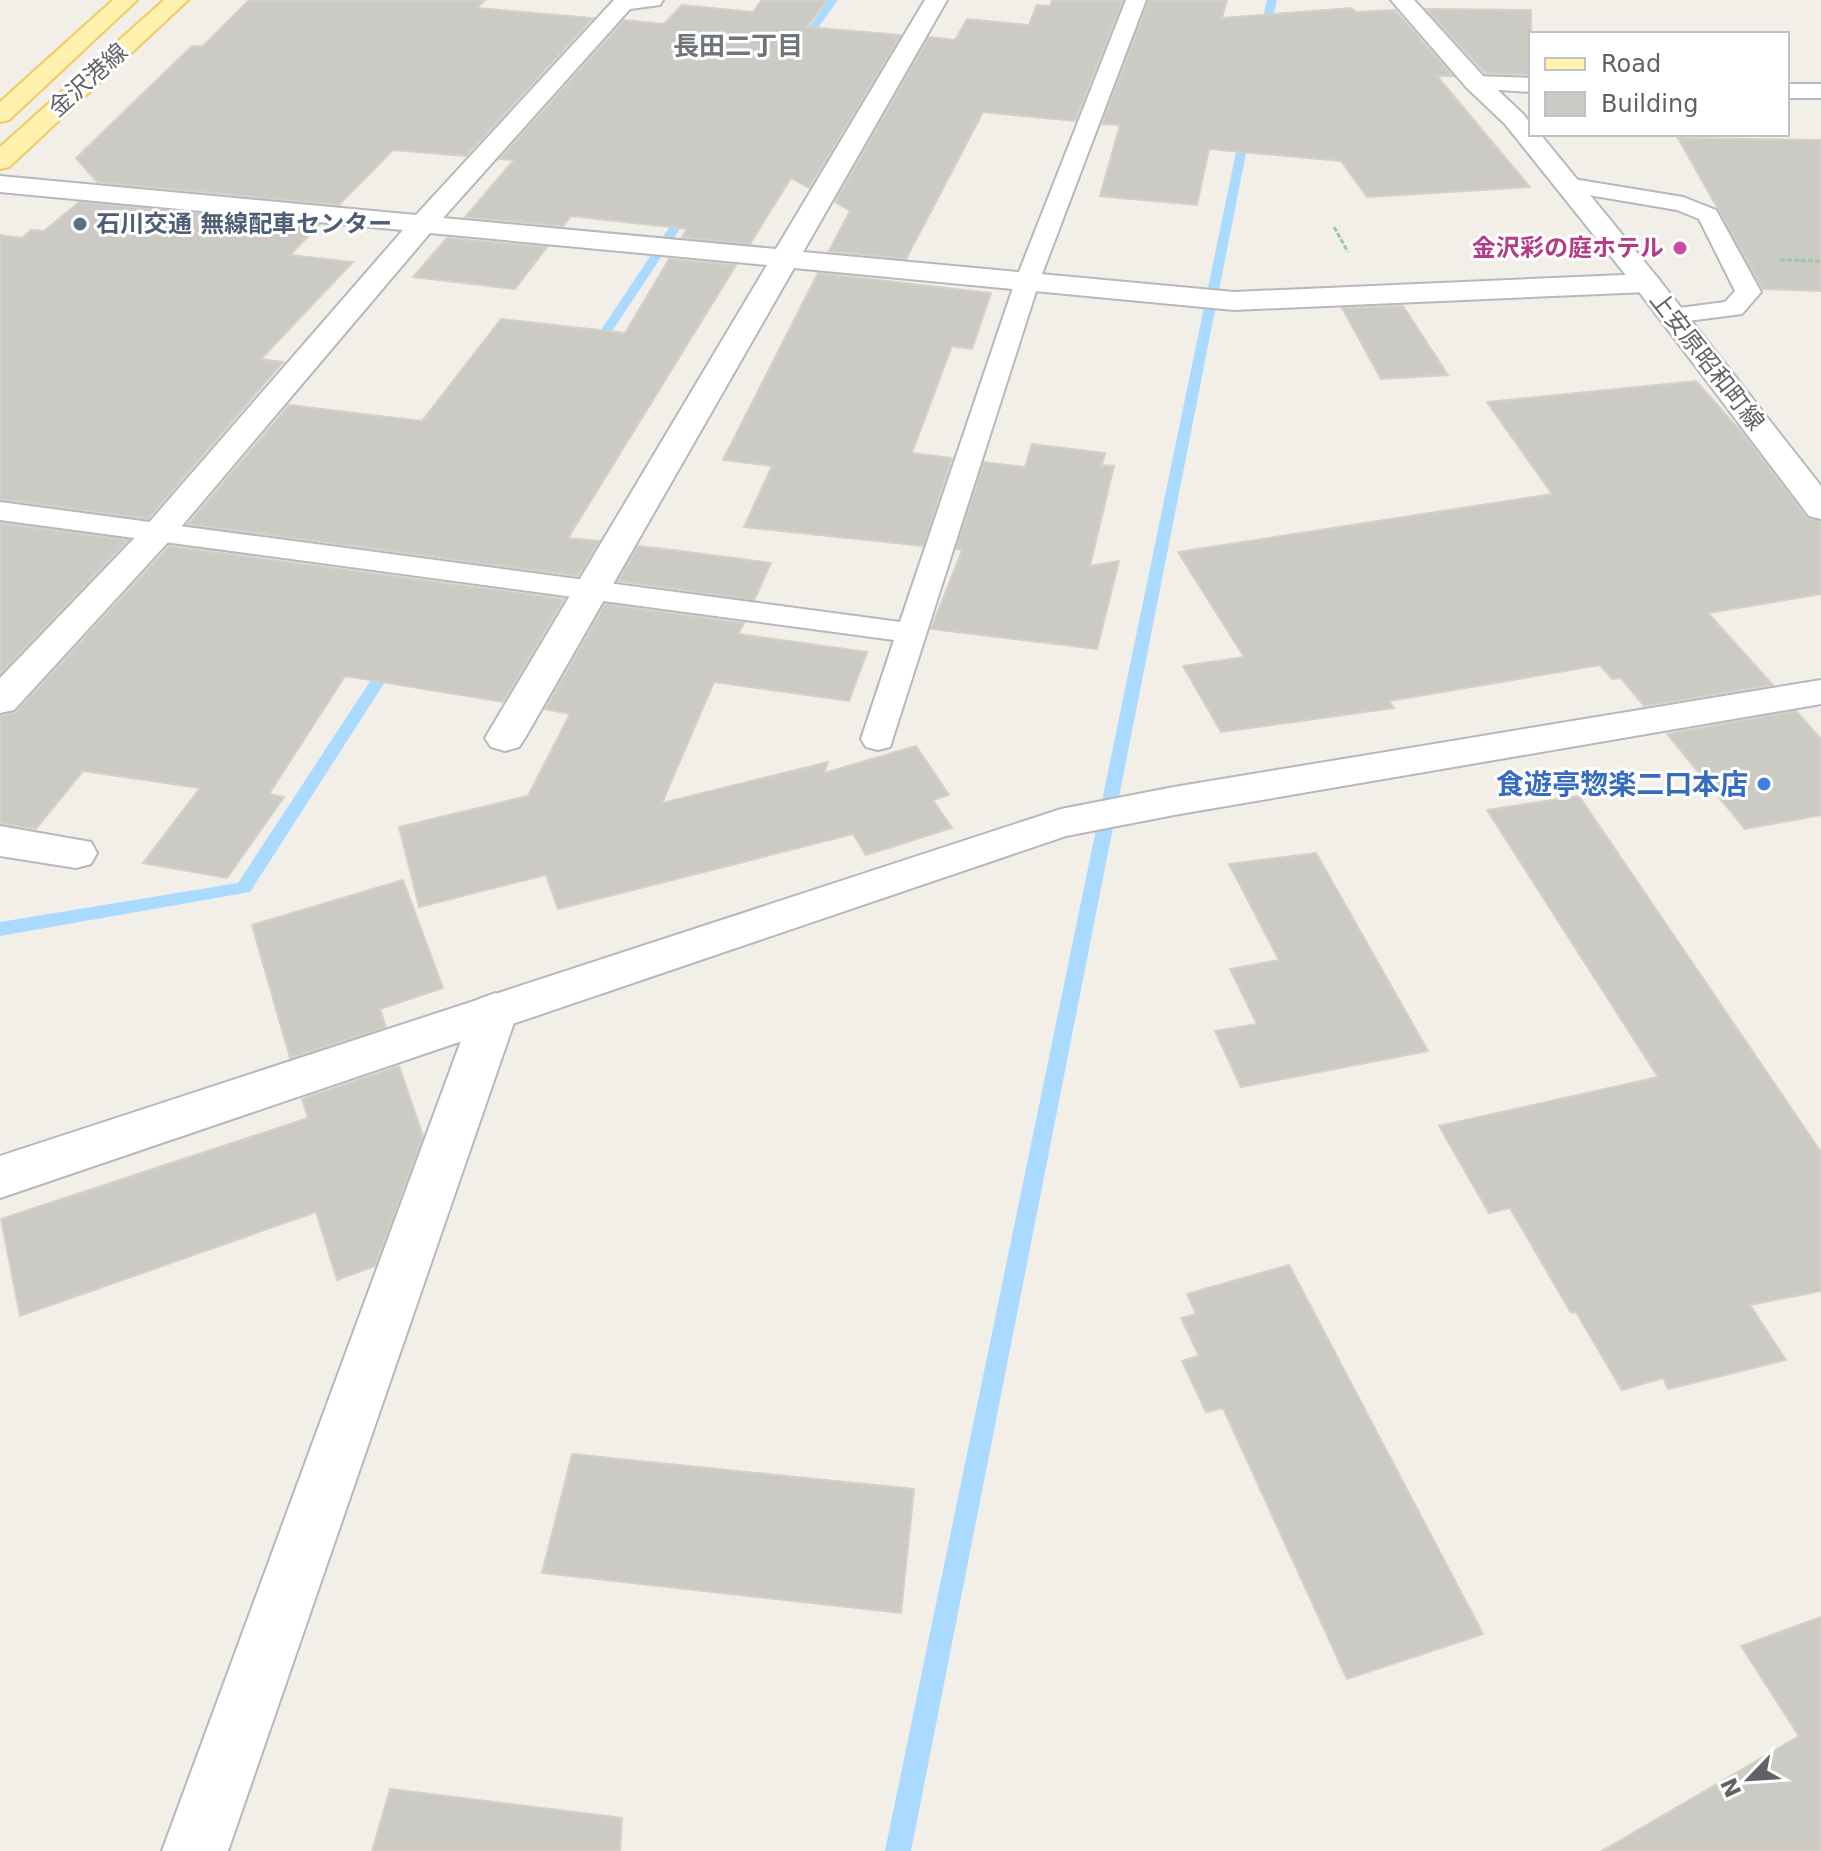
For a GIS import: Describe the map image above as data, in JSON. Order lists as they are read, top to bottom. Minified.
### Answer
{"streets":{"main road":["金沢港線"],"street":["上安原昭和町線"]},"districts":["長田二丁目"],"places":["石川交通 無線配車センター","金沢彩の庭ホテル","食遊亭惣楽二口本店"],"legend":["Road","Building"],"north":"bottom left"}
